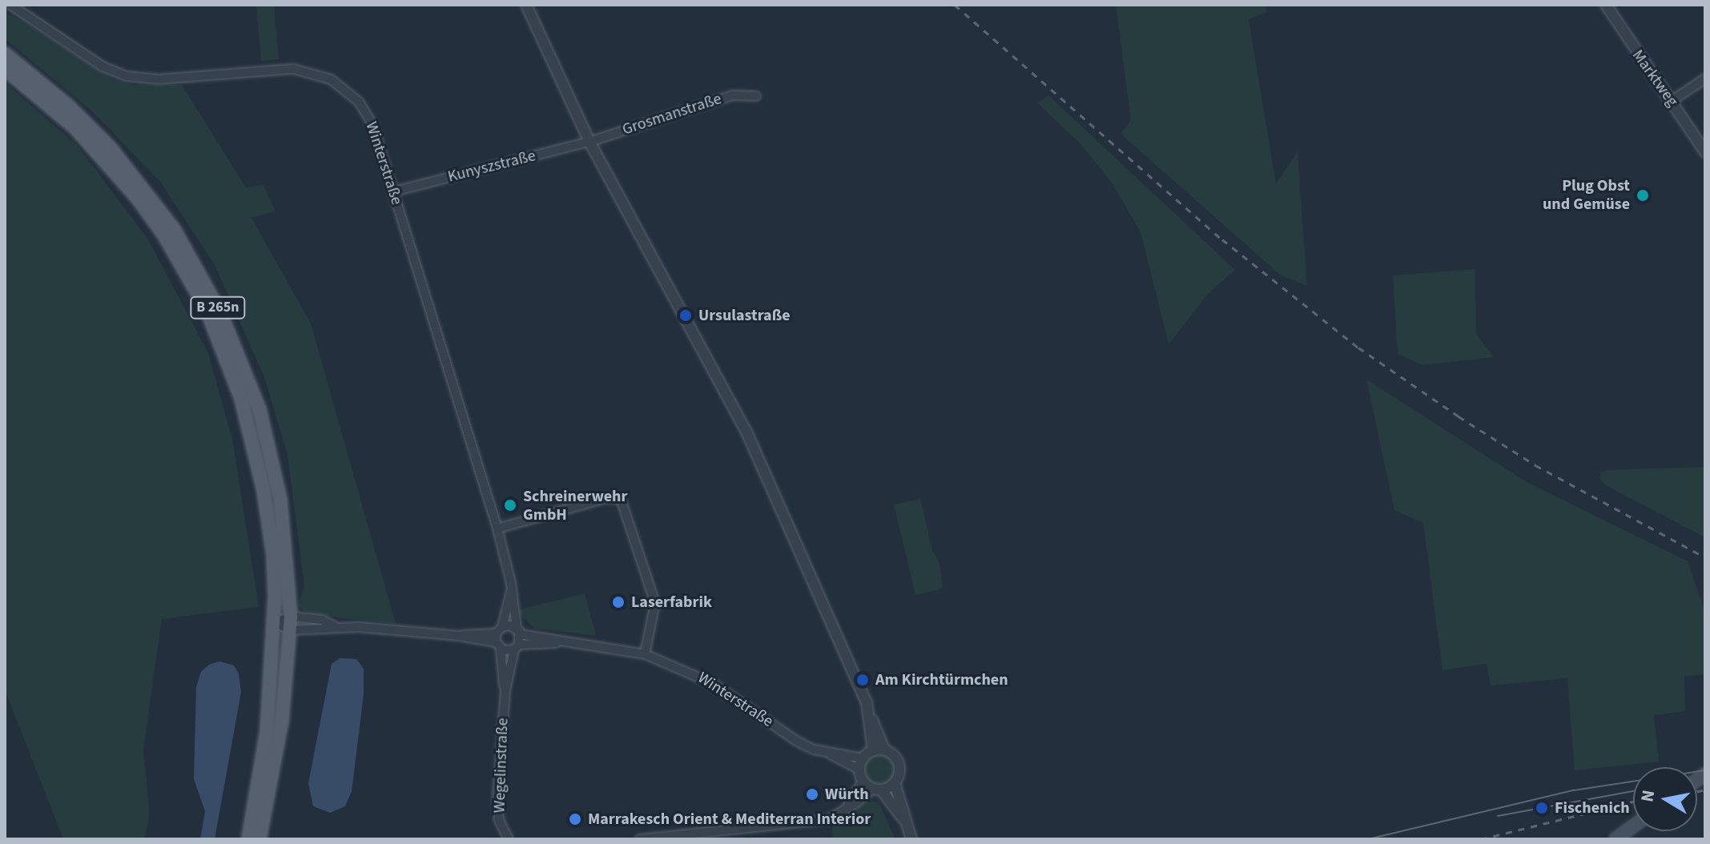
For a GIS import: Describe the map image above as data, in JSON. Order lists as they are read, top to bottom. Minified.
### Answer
{"streets":{"main road":["B 265n"],"street":["Marktweg","Grosmanstraße","Winterstraße","Kunyszstraße","Wegelinstraße"]},"crossings":[["Grosmanstraße","Kunyszstraße"],["Winterstraße","Kunyszstraße"],["Winterstraße","Wegelinstraße"]],"places":["Plug Obst und Gemüse","Ursulastraße","Schreinerwehr GmbH","Laserfabrik","Am Kirchtürmchen","Würth","Fischenich","Marrakesch Orient & Mediterran Interior"],"north":"left"}
